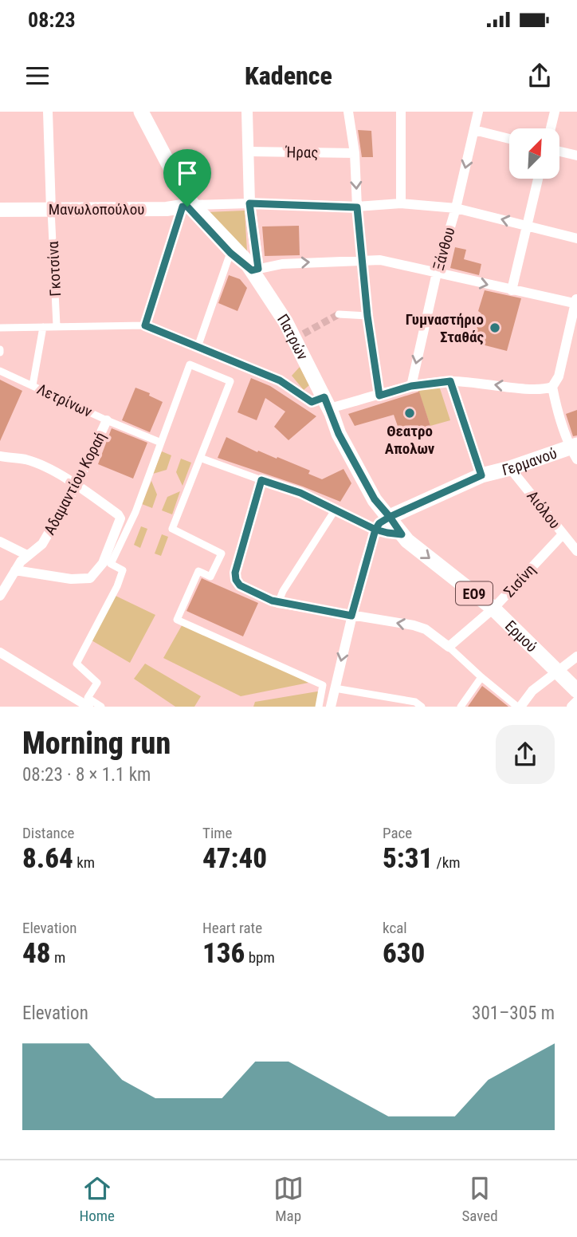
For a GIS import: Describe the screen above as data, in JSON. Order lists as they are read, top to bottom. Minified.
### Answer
{"streets":{"main road":["Μανωλοπούλου","Πατρών","Γερμανού","ΕΟ9","Ερμού"],"street":["Ήρας","Ξάνθου","Γκοτσίνα","Λετρίνων","Αδαμαντίου Κοραή","Αιόλου","Σισίνη"]},"crossings":[["Μανωλοπούλου","Γκοτσίνα"],["Μανωλοπούλου","Πατρών"],["Πατρών","Ερμού"],["Λετρίνων","Αδαμαντίου Κοραή"],["Γερμανού","Αιόλου"],["Γερμανού","Ερμού"],["Αιόλου","Σισίνη"],["Σισίνη","Ερμού"]],"places":["Γυμναστήριο Σταθάς","Θεατρο Απολων"],"north":"top right","page":{"status":"08:23","header":"Kadence","heading":["Morning run","08:23 · 8 × 1.1 km"],"stats":[["Distance","8.64 km"],["Time","47:40"],["Pace","5:31 /km"],["Elevation","48 m"],["Heart rate","136 bpm"],["kcal","630"]],"chart":["Elevation","301–305 m"],"tabs":["Home","Map","Saved"]}}
